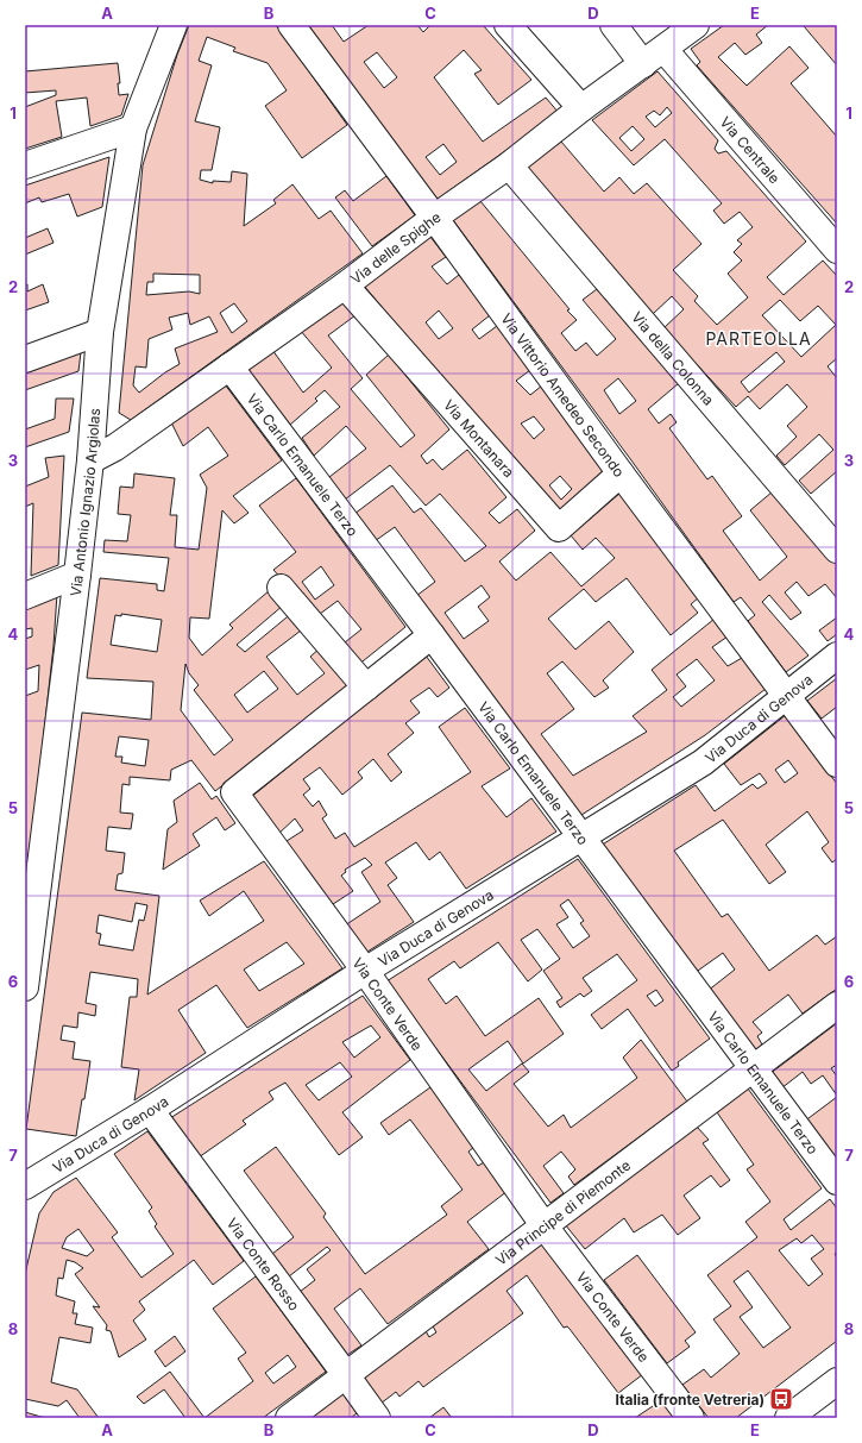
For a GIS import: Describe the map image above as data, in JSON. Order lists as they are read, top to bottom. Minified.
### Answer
{"streets":{"street":["Via Centrale","Via delle Spighe","Via della Colonna","Via Vittorio Amedeo Secondo","Via Montanara","Via Carlo Emanuele Terzo","Via Antonio Ignazio Argiolas","Via Duca di Genova","Via Conte Verde","Via Principe di Piemonte","Via Conte Rosso"]},"crossings":[["Via Centrale","Via delle Spighe"],["Via delle Spighe","Via della Colonna"],["Via delle Spighe","Via Vittorio Amedeo Secondo"],["Via delle Spighe","Via Montanara"],["Via delle Spighe","Via Carlo Emanuele Terzo"],["Via delle Spighe","Via Antonio Ignazio Argiolas"],["Via Vittorio Amedeo Secondo","Via Montanara"],["Via Vittorio Amedeo Secondo","Via Duca di Genova"],["Via Carlo Emanuele Terzo","Via Duca di Genova"],["Via Carlo Emanuele Terzo","Via Conte Verde"],["Via Carlo Emanuele Terzo","Via Principe di Piemonte"],["Via Duca di Genova","Via Conte Verde"],["Via Duca di Genova","Via Conte Rosso"],["Via Conte Verde","Via Principe di Piemonte"],["Via Principe di Piemonte","Via Conte Rosso"]],"districts":["PARTEOLLA"],"places":{"bus stop":["Italia (fronte Vetreria)"]},"grid":{"columns":["A","B","C","D","E"],"rows":["1","2","3","4","5","6","7","8"]}}
